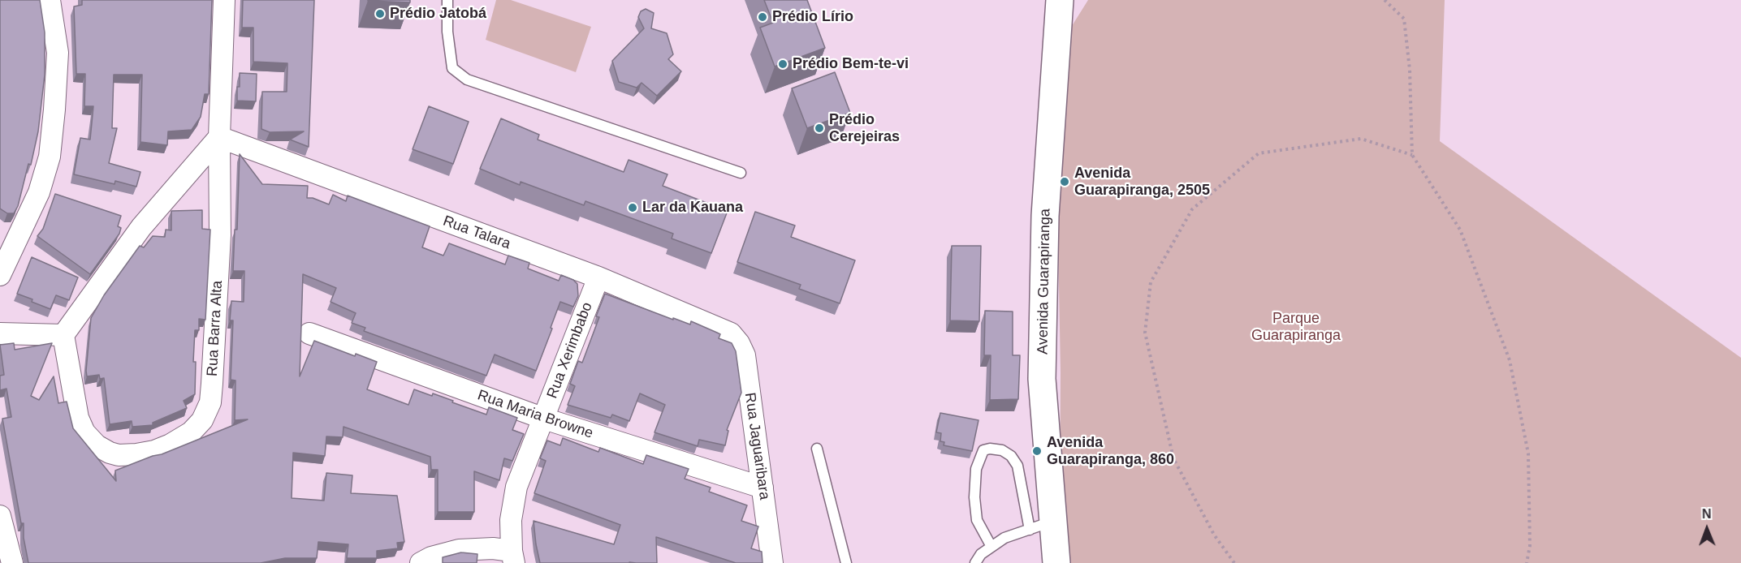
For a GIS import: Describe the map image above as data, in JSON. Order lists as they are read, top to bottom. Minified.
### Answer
{"streets":{"main road":["Avenida Guarapiranga"],"street":["Rua Talara","Rua Barra Alta","Rua Xerimbabo","Rua Maria Browne","Rua Jaguaribara"]},"crossings":[["Rua Talara","Rua Barra Alta"],["Rua Talara","Rua Xerimbabo"],["Rua Talara","Rua Jaguaribara"],["Rua Xerimbabo","Rua Maria Browne"],["Rua Maria Browne","Rua Jaguaribara"]],"parks":["Parque Guarapiranga"],"places":["Prédio Jatobá","Prédio Lírio","Prédio Bem-te-vi","Prédio Cerejeiras","Avenida Guarapiranga, 2505","Lar da Kauana","Avenida Guarapiranga, 860"],"north":"top"}
